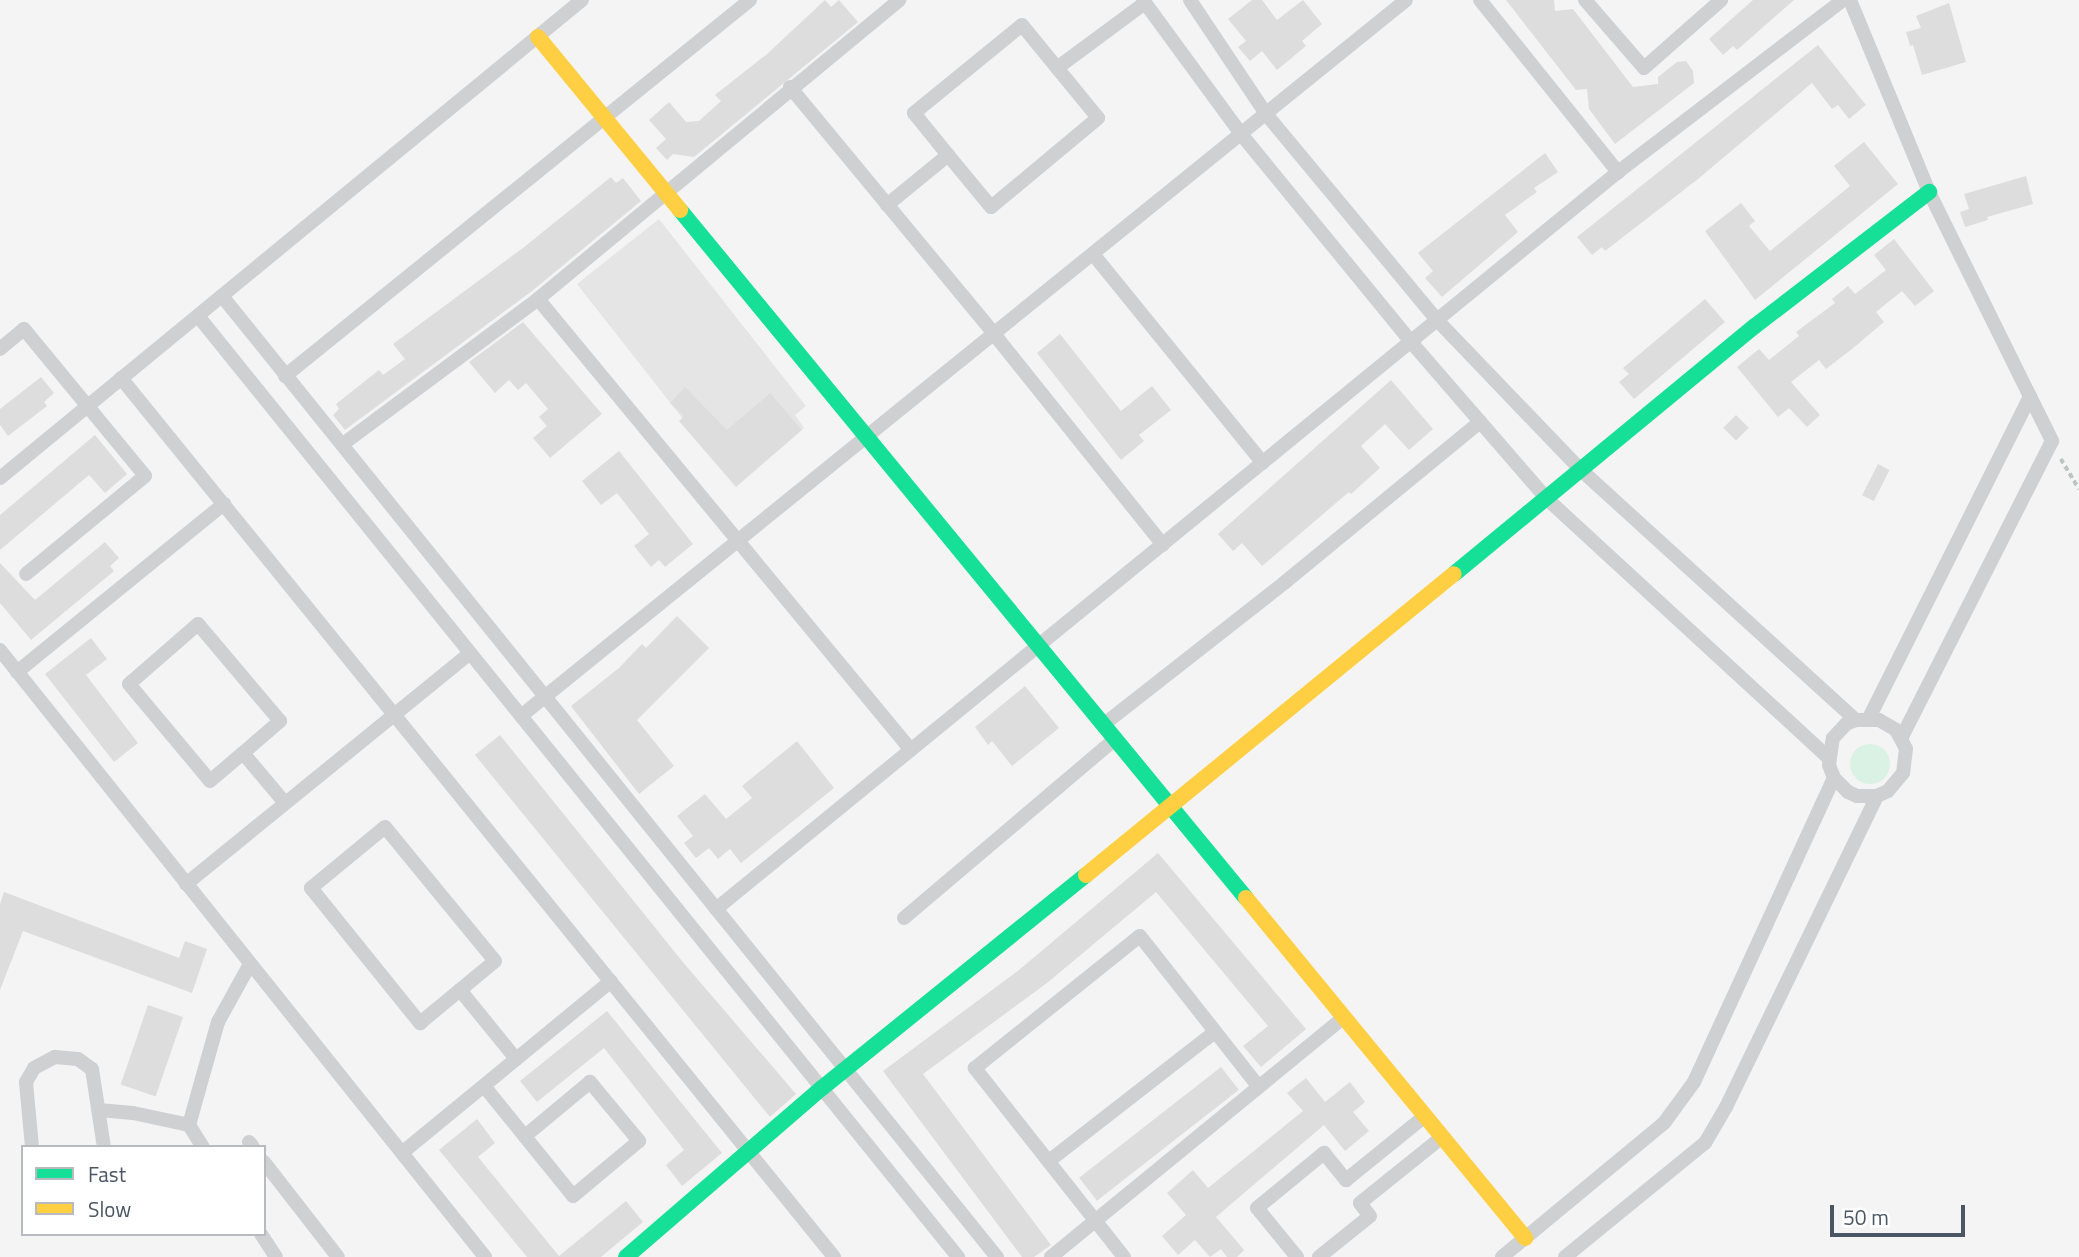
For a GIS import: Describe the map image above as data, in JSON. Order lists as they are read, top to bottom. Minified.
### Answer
{"legend":["Fast","Slow"],"scale_bar":"50 m"}
